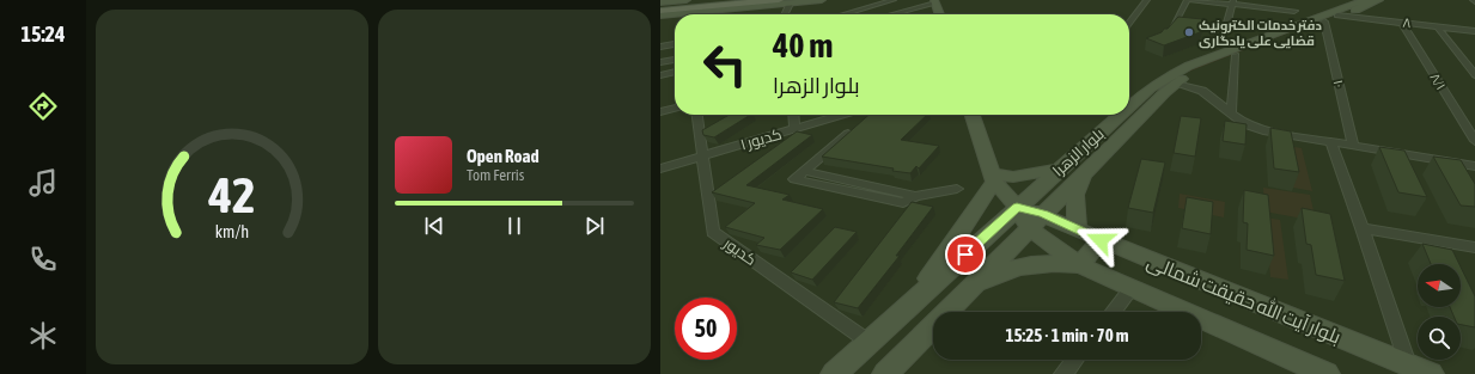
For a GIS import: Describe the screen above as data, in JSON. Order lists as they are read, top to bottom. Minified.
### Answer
{"streets":{"main road":["بلوار الزهرا","بلوار آیت الله حقیقت شمالی"],"street":["۸","۸/۱","۱۰","کدیور ۱","کدیور"]},"crossings":[["۸","۸/۱"],["۸","۱۰"],["۸","بلوار الزهرا"],["۱۰","بلوار الزهرا"],["کدیور ۱","کدیور"],["بلوار الزهرا","کدیور"],["بلوار الزهرا","بلوار آیت الله حقیقت شمالی"]],"places":["دفتر خدمات الکترونیک قضایی علی یادگاری"],"north":"left","page":{"tabs":"15:24","turn":["40 m","بلوار الزهرا"],"song":["Open Road","Tom Ferris"],"limit":"50","trip":"15:25 · 1 min · 70 m","gauge":["42","km/h"]}}
